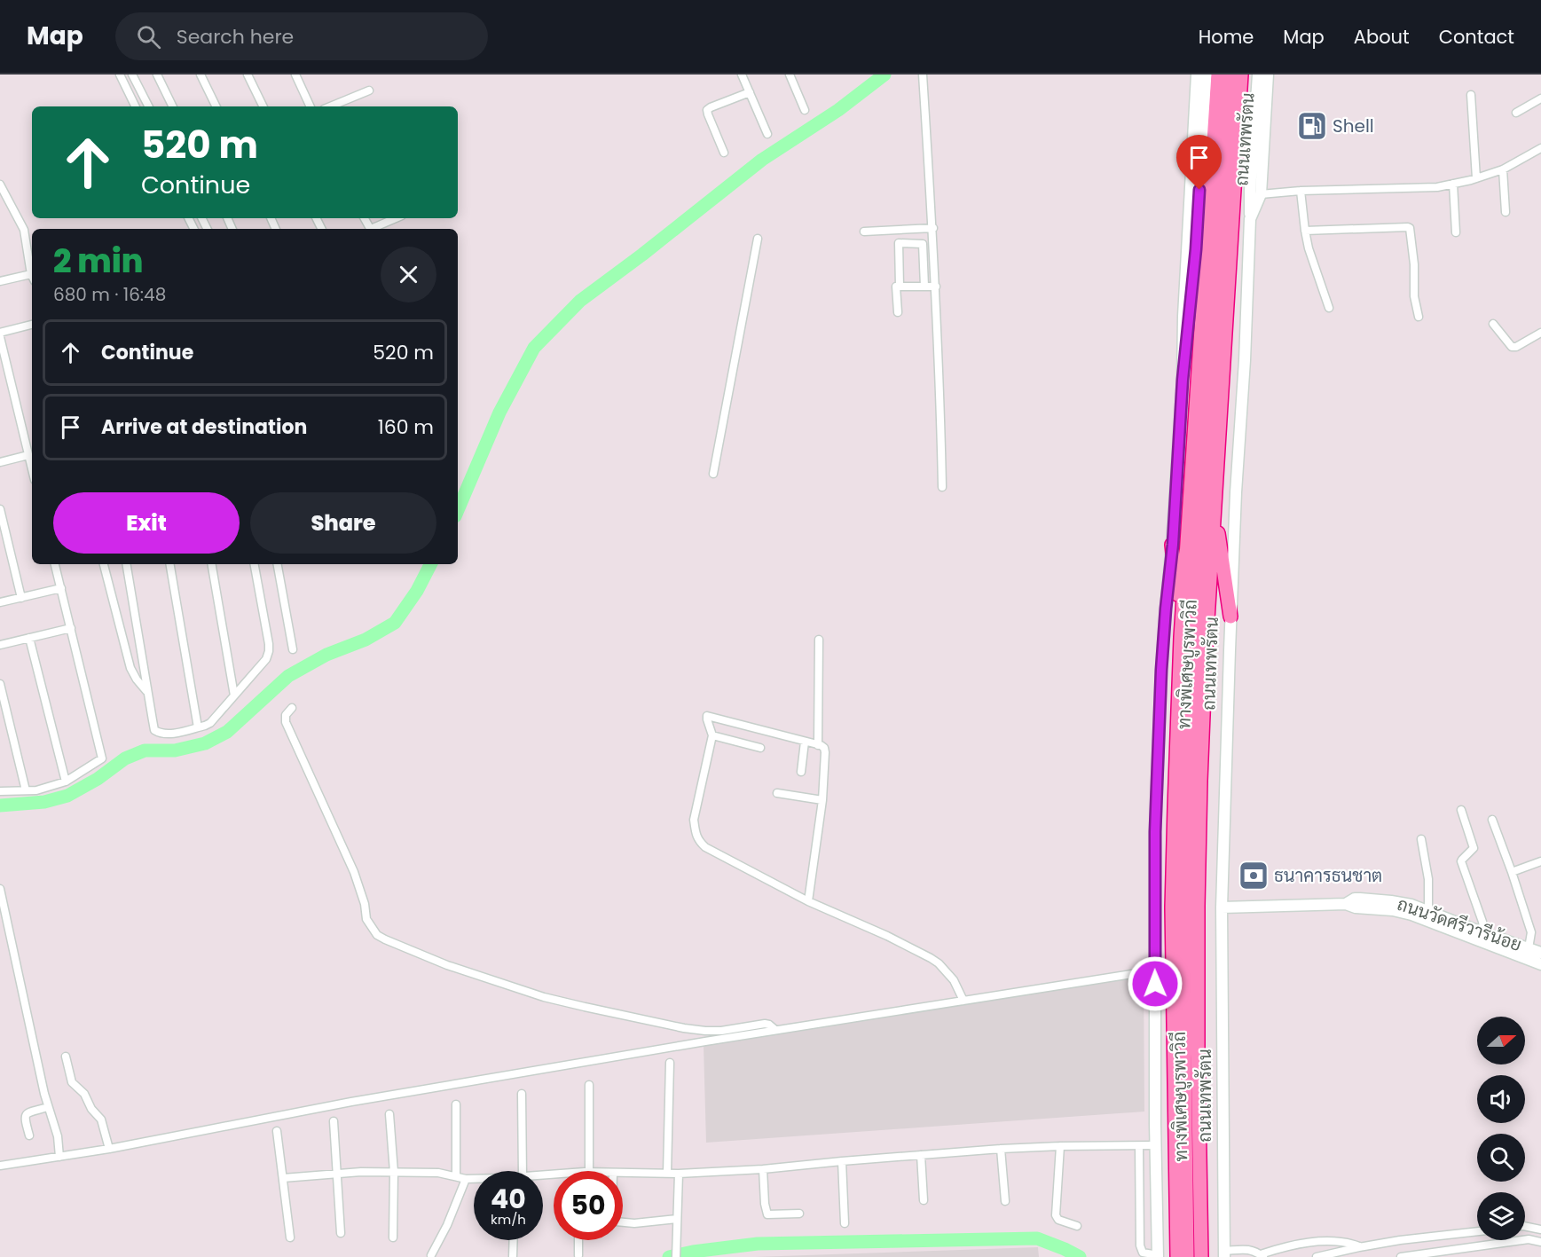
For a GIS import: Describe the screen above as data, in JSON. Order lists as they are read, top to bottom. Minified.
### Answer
{"streets":{"highway":["ถนนเทพรัตน","ทางพิเศษบูรพาวิถี"],"main road":["ถนนวัดศรีวารีน้อย"]},"crossings":[["ถนนเทพรัตน","ถนนวัดศรีวารีน้อย"]],"places":{"fuel station":["Shell"],"bank":["ธนาคารธนชาต"]},"north":"right","page":{"header":"Map","search":"Search here","nav":["Home","Map","About","Contact"],"turn":["520 m","Continue"],"heading":["2 min","680 m · 16:48"],"list":[{"name":"Continue","value":"520 m"},{"name":"Arrive at destination","value":"160 m"}],"buttons":["Exit","Share"],"speed":"40 km/h","limit":"50"}}
